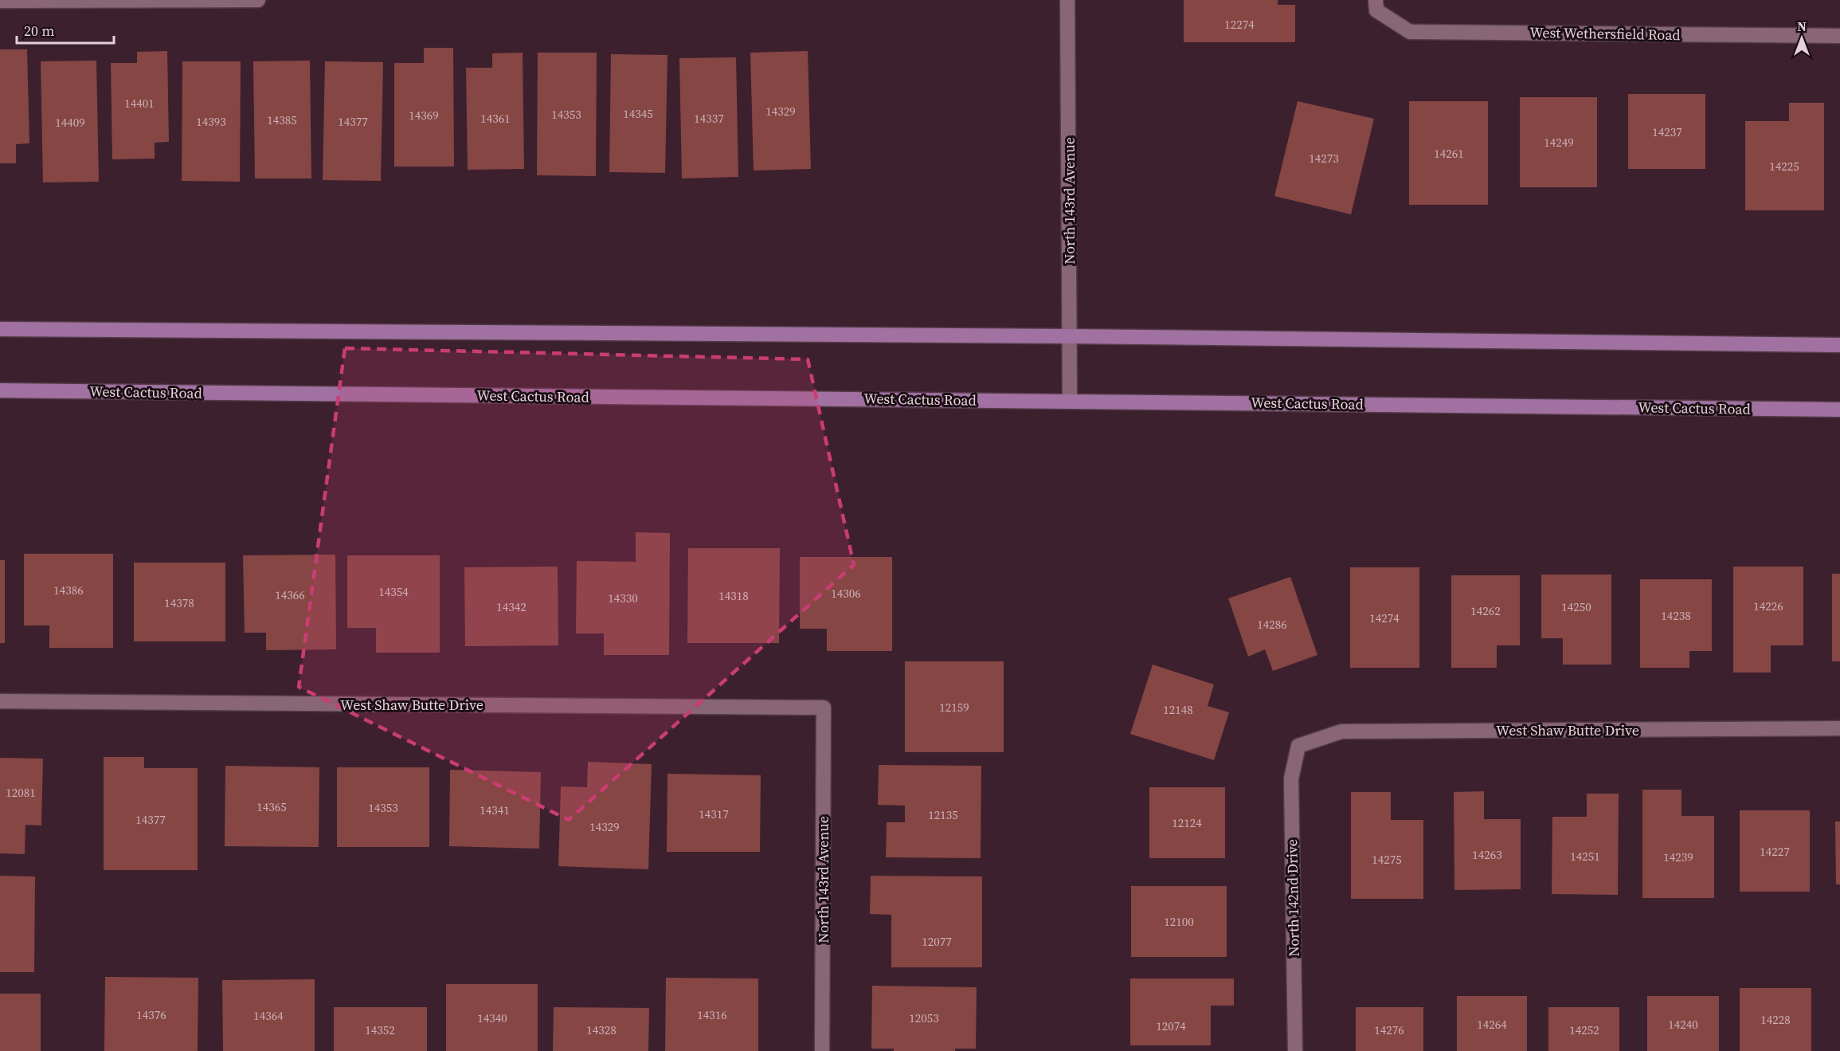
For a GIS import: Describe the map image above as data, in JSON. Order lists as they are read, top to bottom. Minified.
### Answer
{"streets":{"main road":["West Cactus Road"],"street":["West Wethersfield Road","North 143rd Avenue","West Shaw Butte Drive","North 142nd Drive"]},"crossings":[["North 143rd Avenue","West Cactus Road"],["North 143rd Avenue","West Shaw Butte Drive"],["West Shaw Butte Drive","North 142nd Drive"]],"house_numbers":["12274","14401","14329","14345","14353","14369","14361","14337","14385","14393","14377","14409","14237","14249","14261","14273","14225","14386","14354","14306","14366","14318","14330","14378","14226","14342","14250","14262","14238","14274","14286","12159","12148","12081","14365","14353","14341","14317","12135","14377","12124","14329","14227","14263","14251","14239","14275","12100","12077","14376","14316","14364","14340","12053","14228","14264","14240","12074","14352","14328","14276","14252"],"scale_bar":"20 m","north":"top"}
